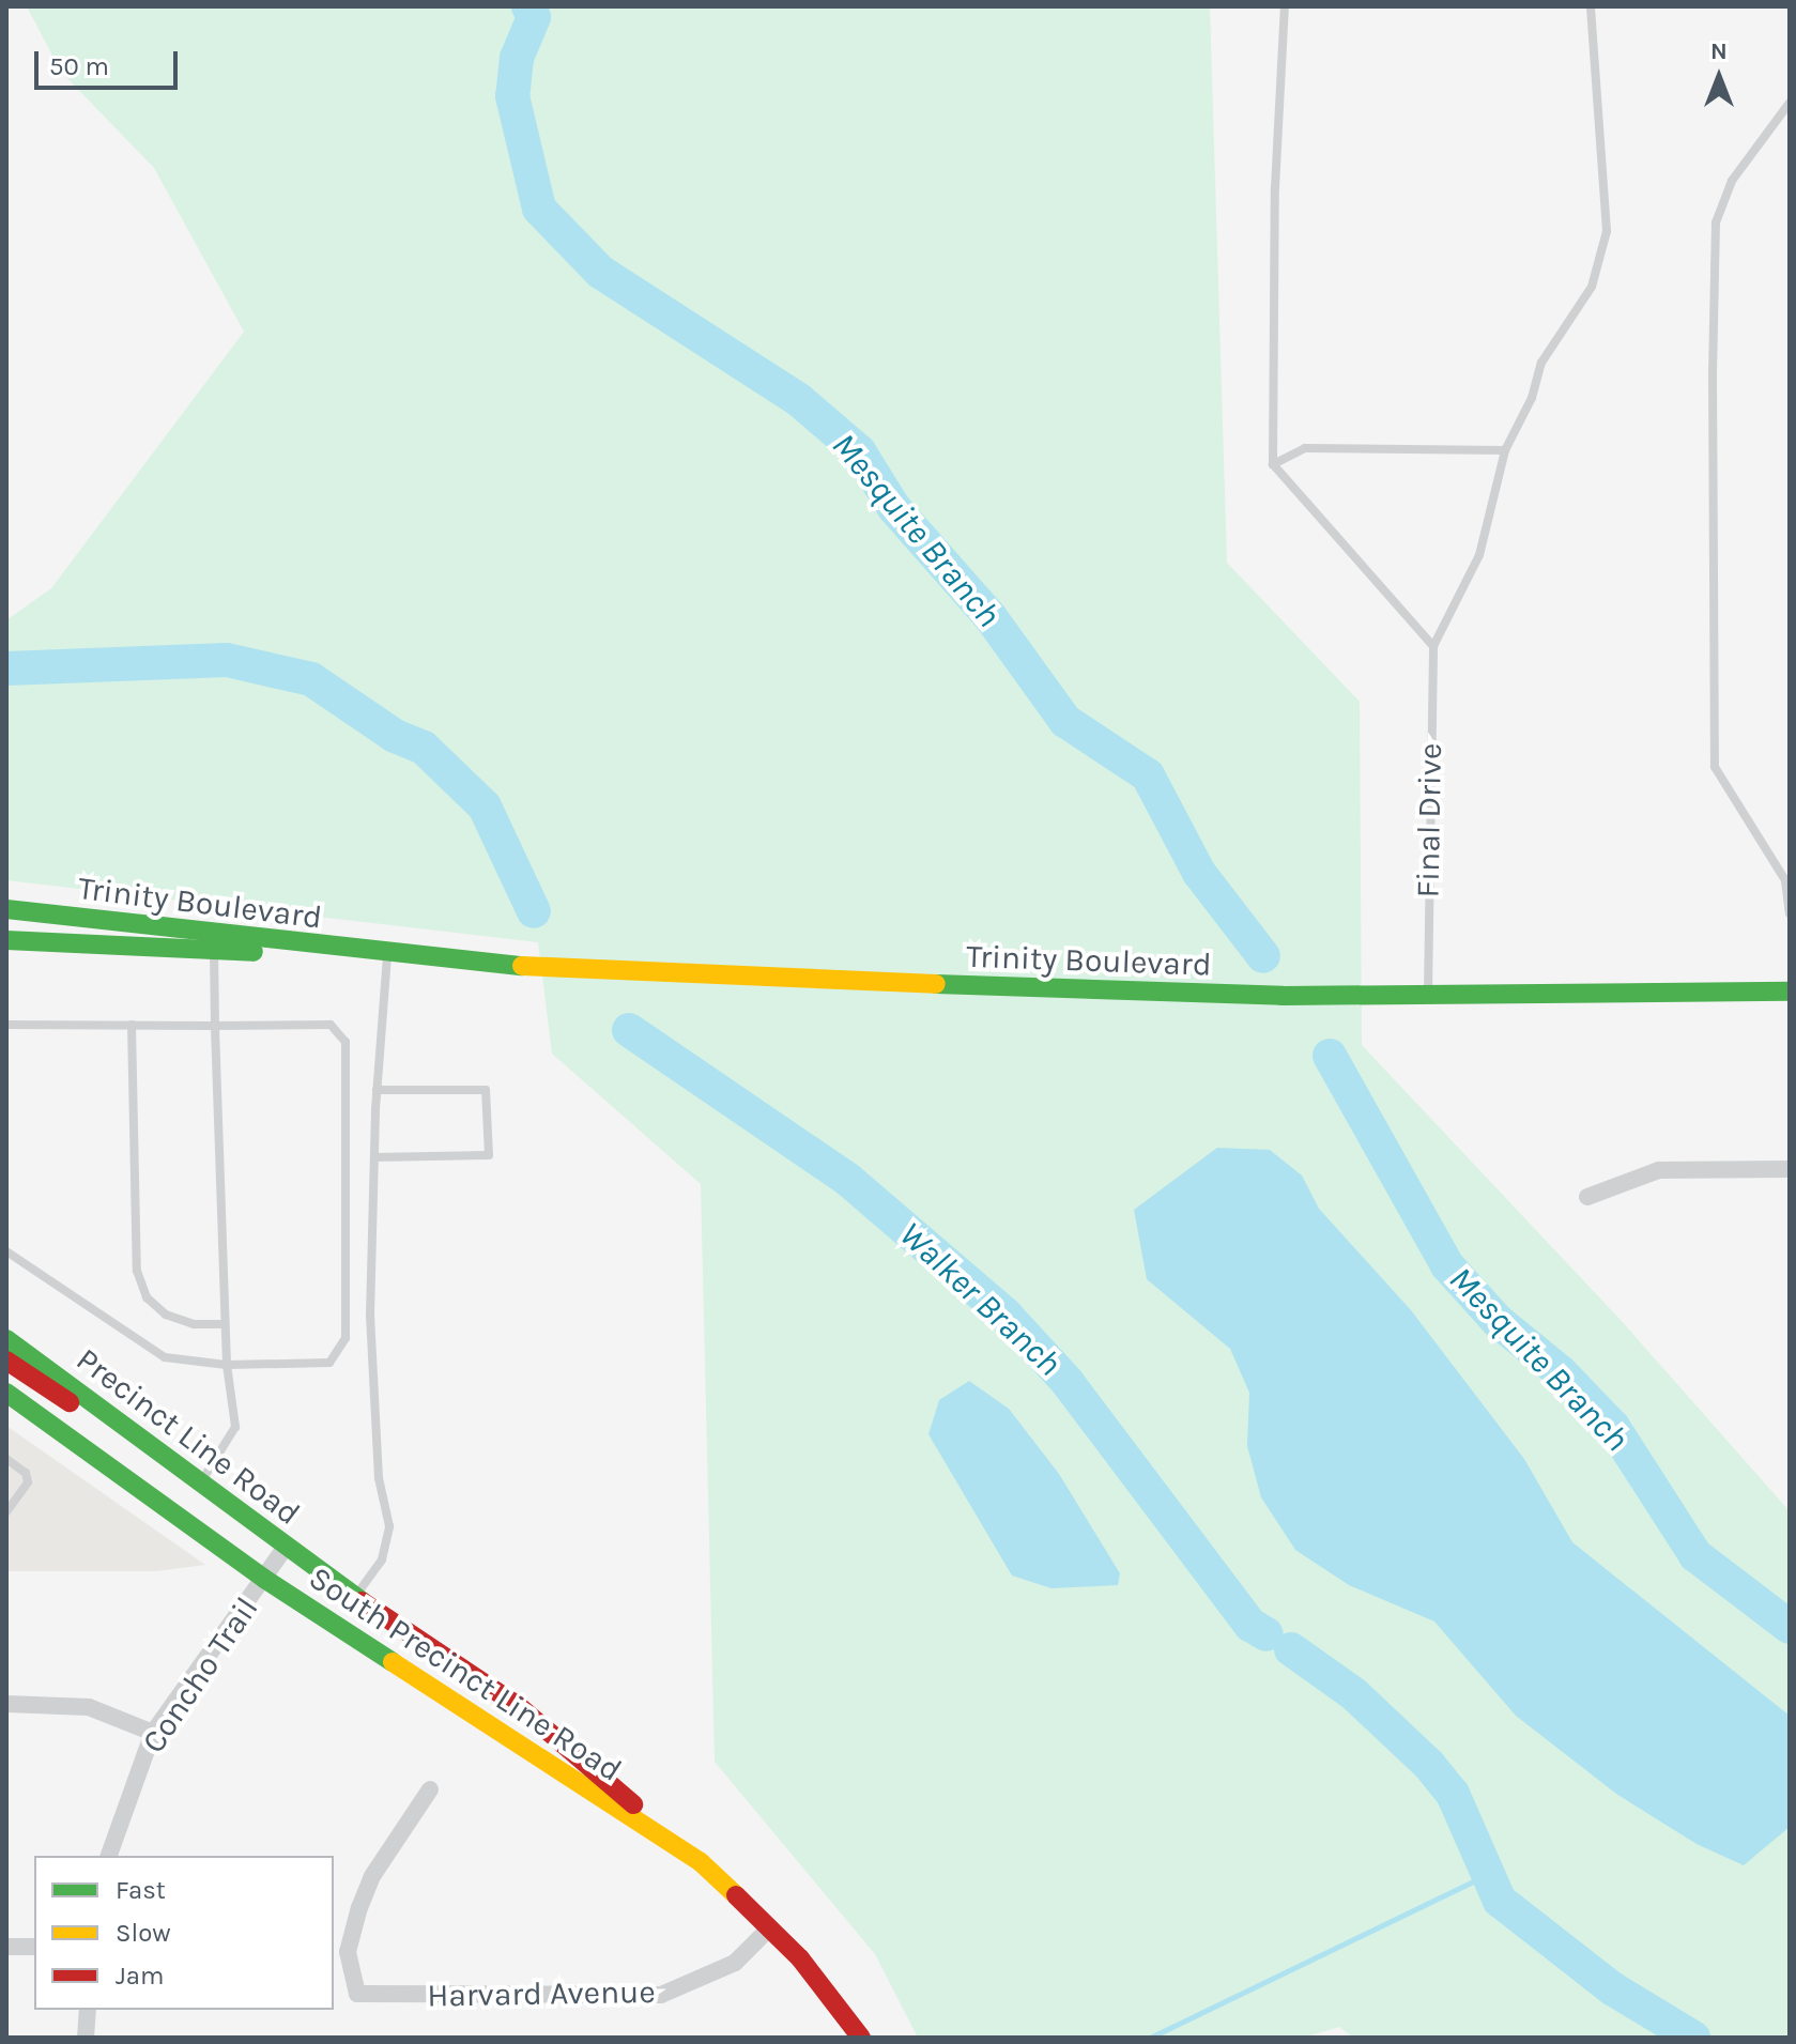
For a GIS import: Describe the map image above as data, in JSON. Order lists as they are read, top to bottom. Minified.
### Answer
{"streets":{"main road":["Trinity Boulevard","Precinct Line Road","South Precinct Line Road"],"street":["Concho Trail","Harvard Avenue"],"lane":["Final Drive"]},"crossings":[["Final Drive","Trinity Boulevard"],["Precinct Line Road","South Precinct Line Road"],["Precinct Line Road","Concho Trail"],["South Precinct Line Road","Concho Trail"],["South Precinct Line Road","Harvard Avenue"]],"water":["Mesquite Branch","Walker Branch"],"legend":["Fast","Slow","Jam"],"scale_bar":"50 m","north":"top"}
